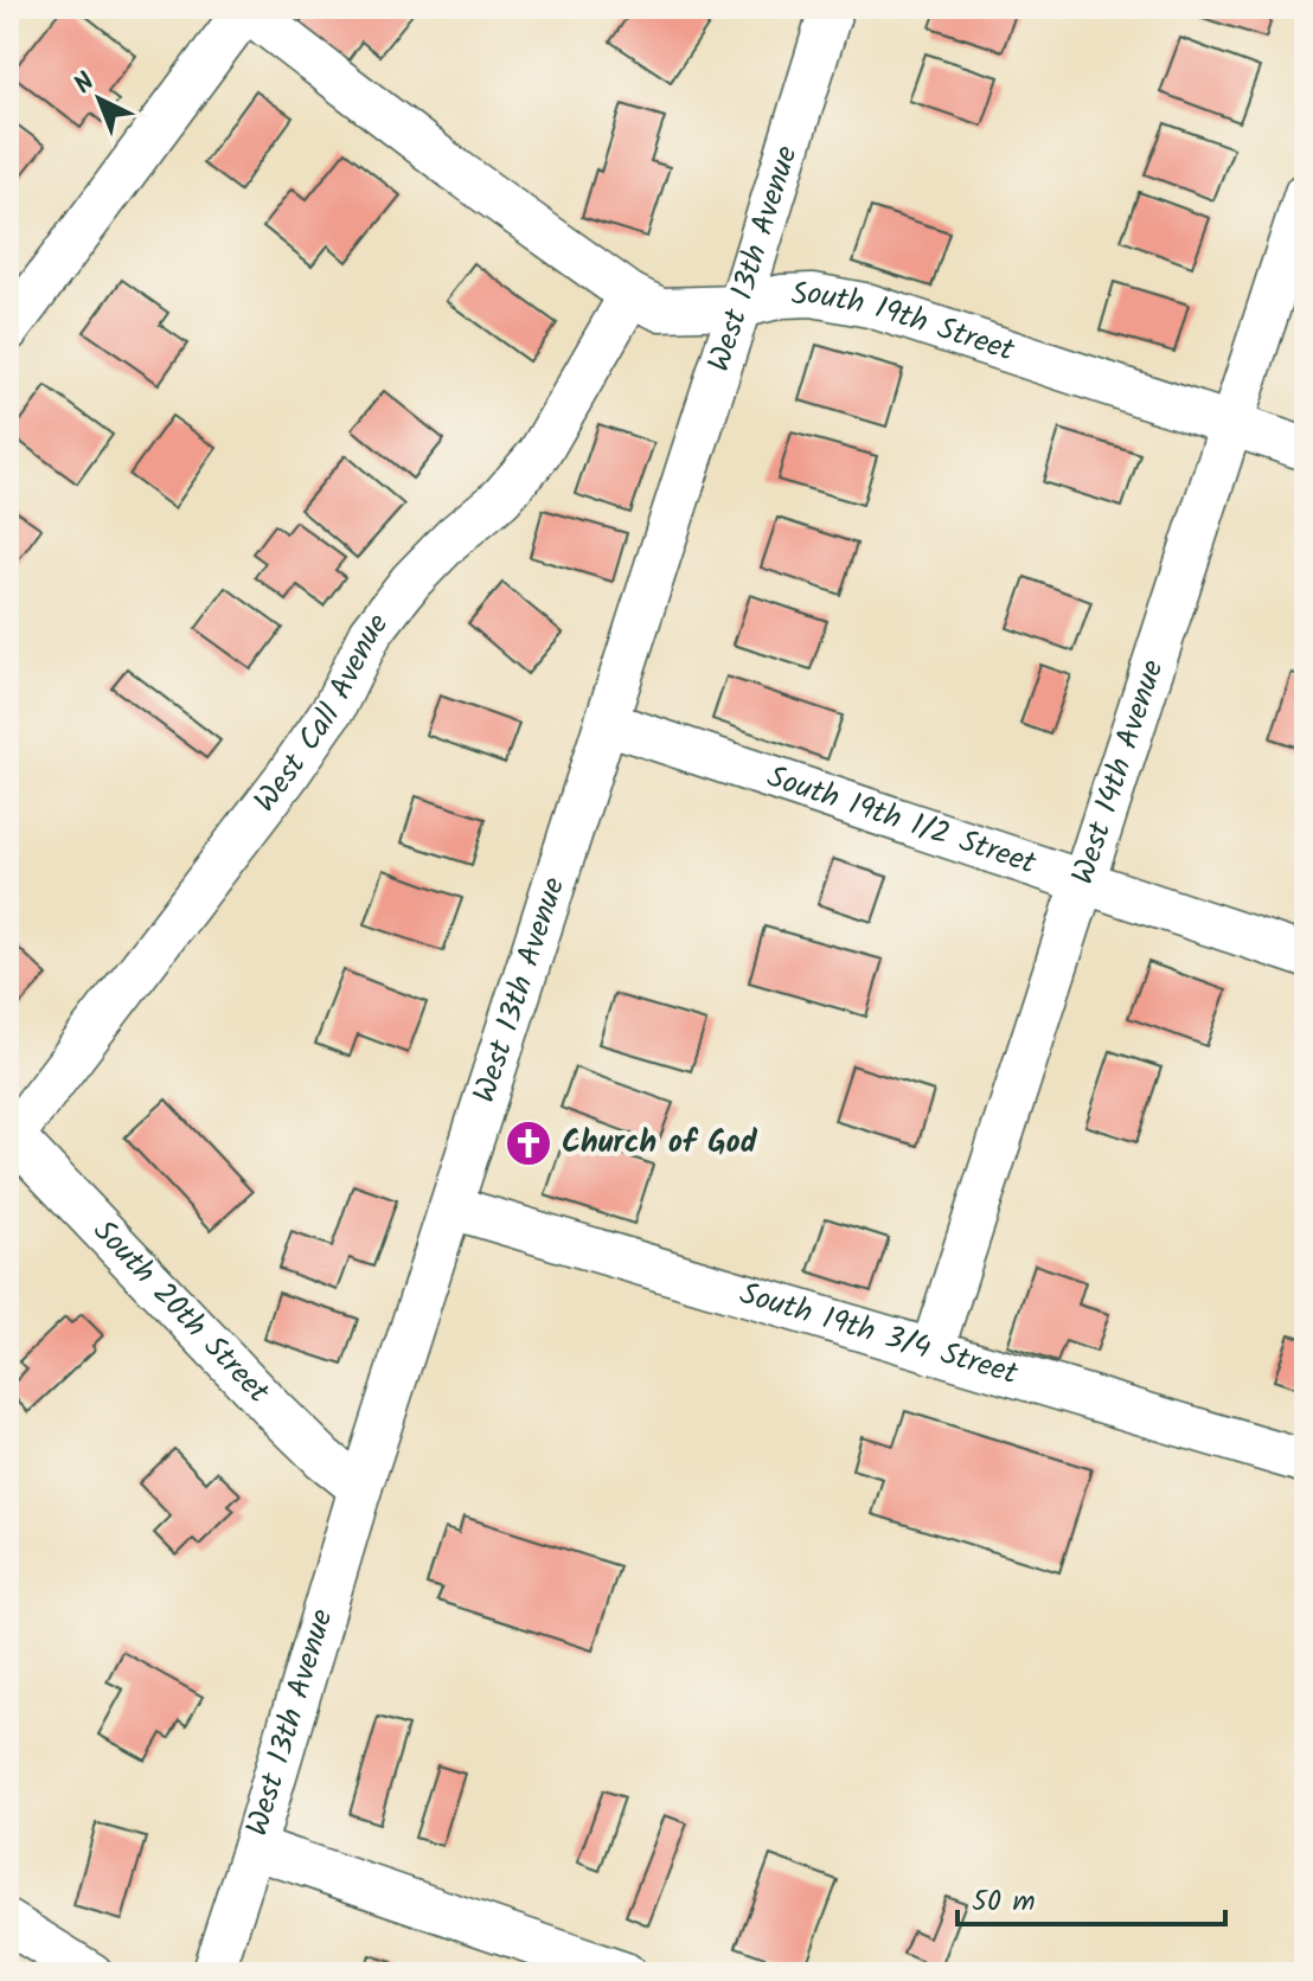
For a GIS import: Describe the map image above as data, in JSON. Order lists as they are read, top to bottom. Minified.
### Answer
{"streets":{"street":["West 13th Avenue","South 19th Street","West Call Avenue","West 14th Avenue","South 19th 1/2 Street","South 20th Street","South 19th 3/4 Street"]},"crossings":[["West 13th Avenue","South 19th Street"],["West 13th Avenue","South 19th 1/2 Street"],["West 13th Avenue","South 20th Street"],["West 13th Avenue","South 19th 3/4 Street"],["South 19th Street","West Call Avenue"],["South 19th Street","West 14th Avenue"],["West Call Avenue","South 20th Street"],["West 14th Avenue","South 19th 1/2 Street"],["West 14th Avenue","South 19th 3/4 Street"]],"places":{"church":["Church of God"]},"scale_bar":"50 m","north":"top left"}
